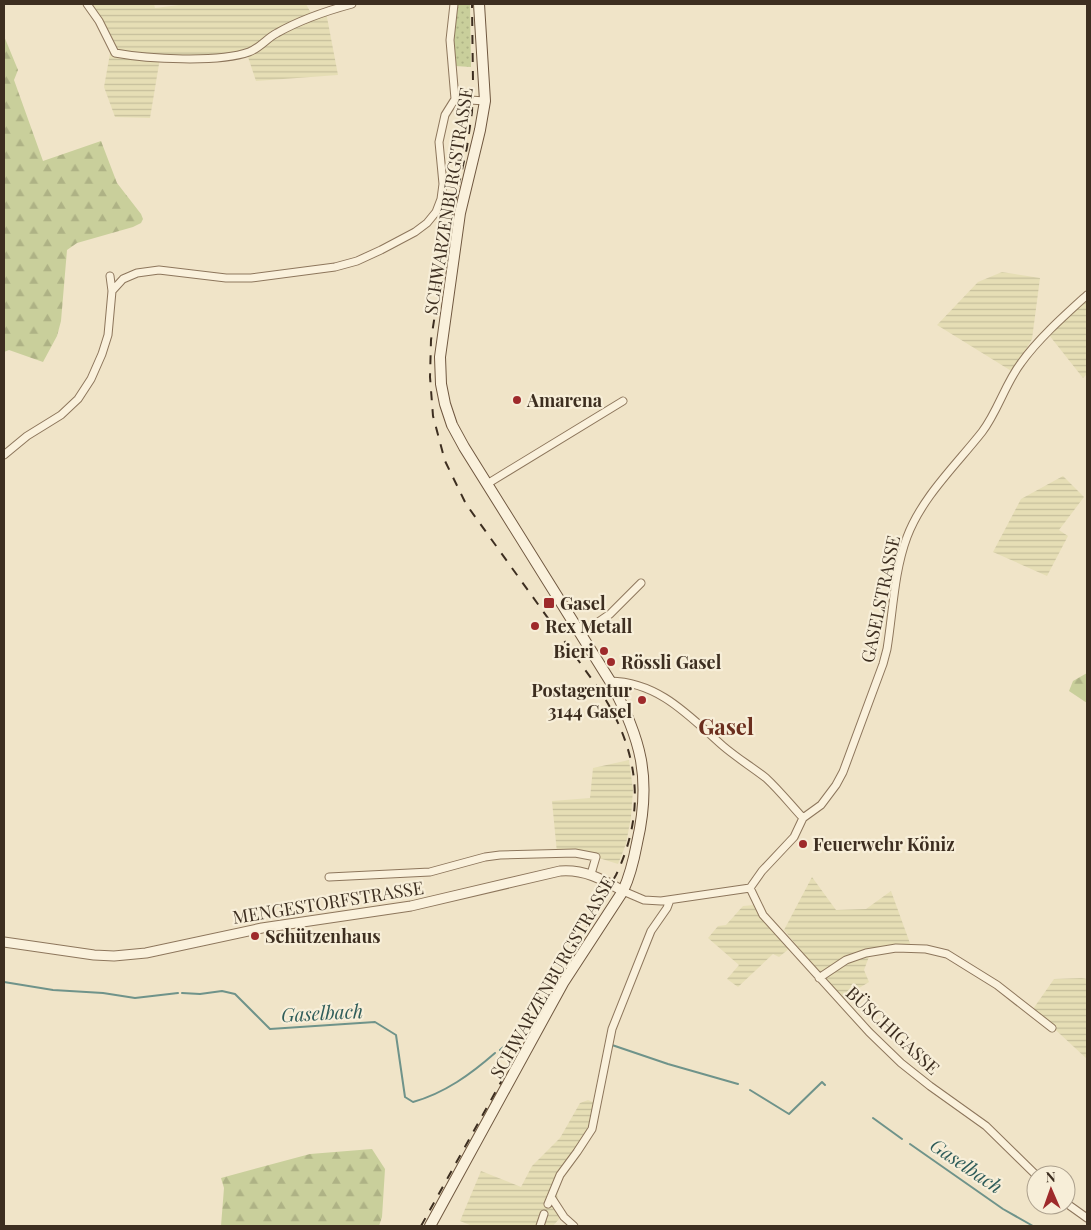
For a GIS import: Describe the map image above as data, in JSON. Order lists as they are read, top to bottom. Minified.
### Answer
{"streets":{"main road":["SCHWARZENBURGSTRASSE"],"street":["GASELSTRASSE","MENGESTORFSTRASSE","BÜSCHIGASSE"]},"crossings":[["SCHWARZENBURGSTRASSE","MENGESTORFSTRASSE"],["GASELSTRASSE","BÜSCHIGASSE"]],"districts":["Gasel"],"water":["Gaselbach"],"places":{"other":["Amarena","Rex Metall","Bieri","Rössli Gasel","Postagentur 3144 Gasel","Feuerwehr Köniz","Schützenhaus"],"transit":["Gasel"]},"north":"top"}
